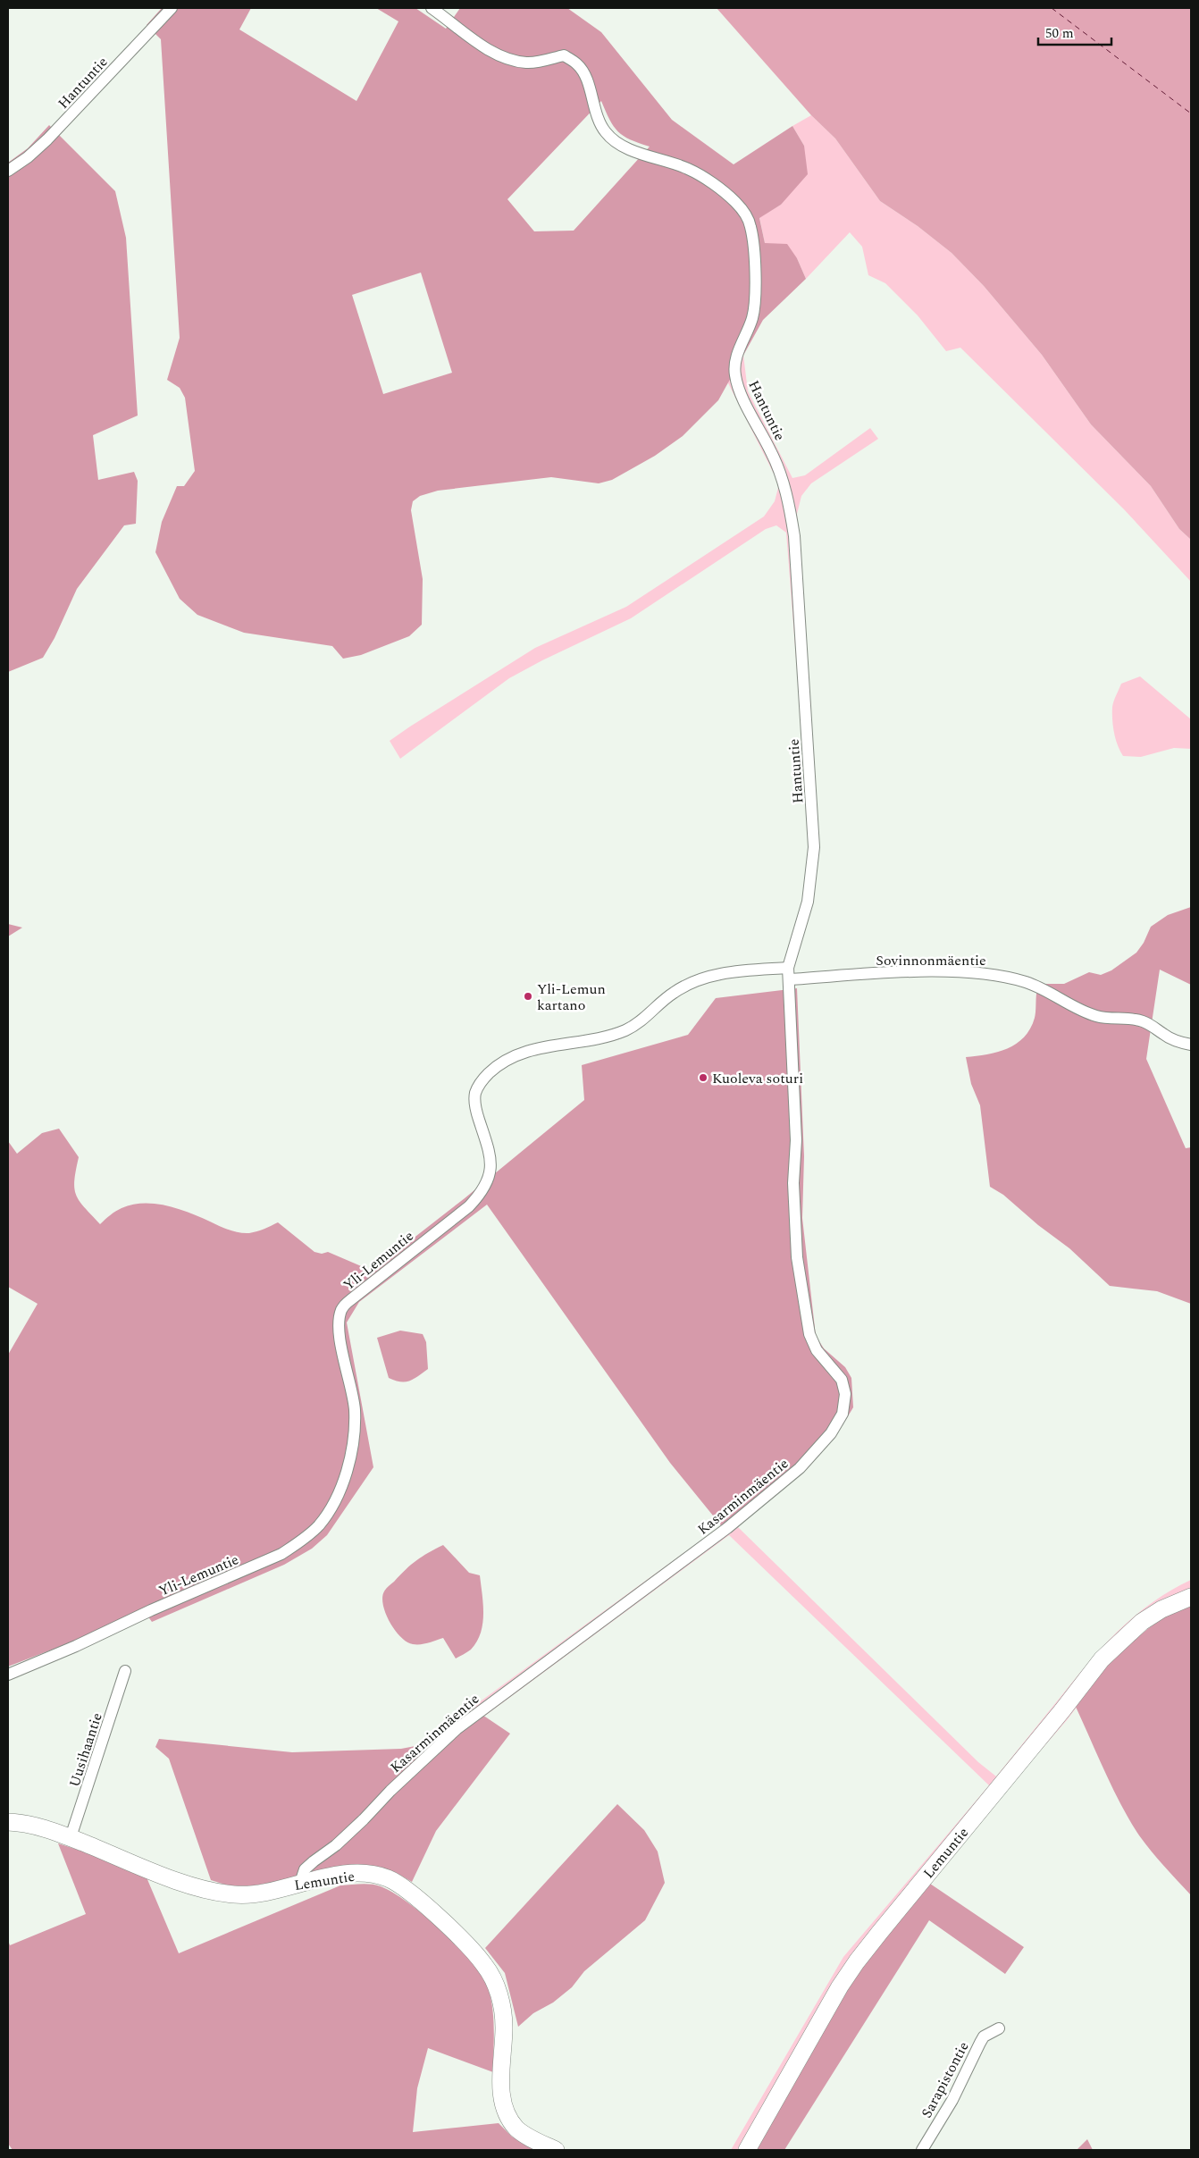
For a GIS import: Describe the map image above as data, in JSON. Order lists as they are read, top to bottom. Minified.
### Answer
{"streets":{"street":["Hantuntie","Sovinnonmäentie","Yli-Lemuntie","Kasarminmäentie","Uusihaantie","Lemuntie","Sarapistontie"]},"crossings":[["Hantuntie","Sovinnonmäentie"],["Hantuntie","Yli-Lemuntie"],["Hantuntie","Kasarminmäentie"],["Sovinnonmäentie","Yli-Lemuntie"],["Sovinnonmäentie","Kasarminmäentie"],["Yli-Lemuntie","Kasarminmäentie"],["Kasarminmäentie","Lemuntie"],["Uusihaantie","Lemuntie"]],"places":["Yli-Lemun kartano","Kuoleva soturi"],"scale_bar":"50 m"}
